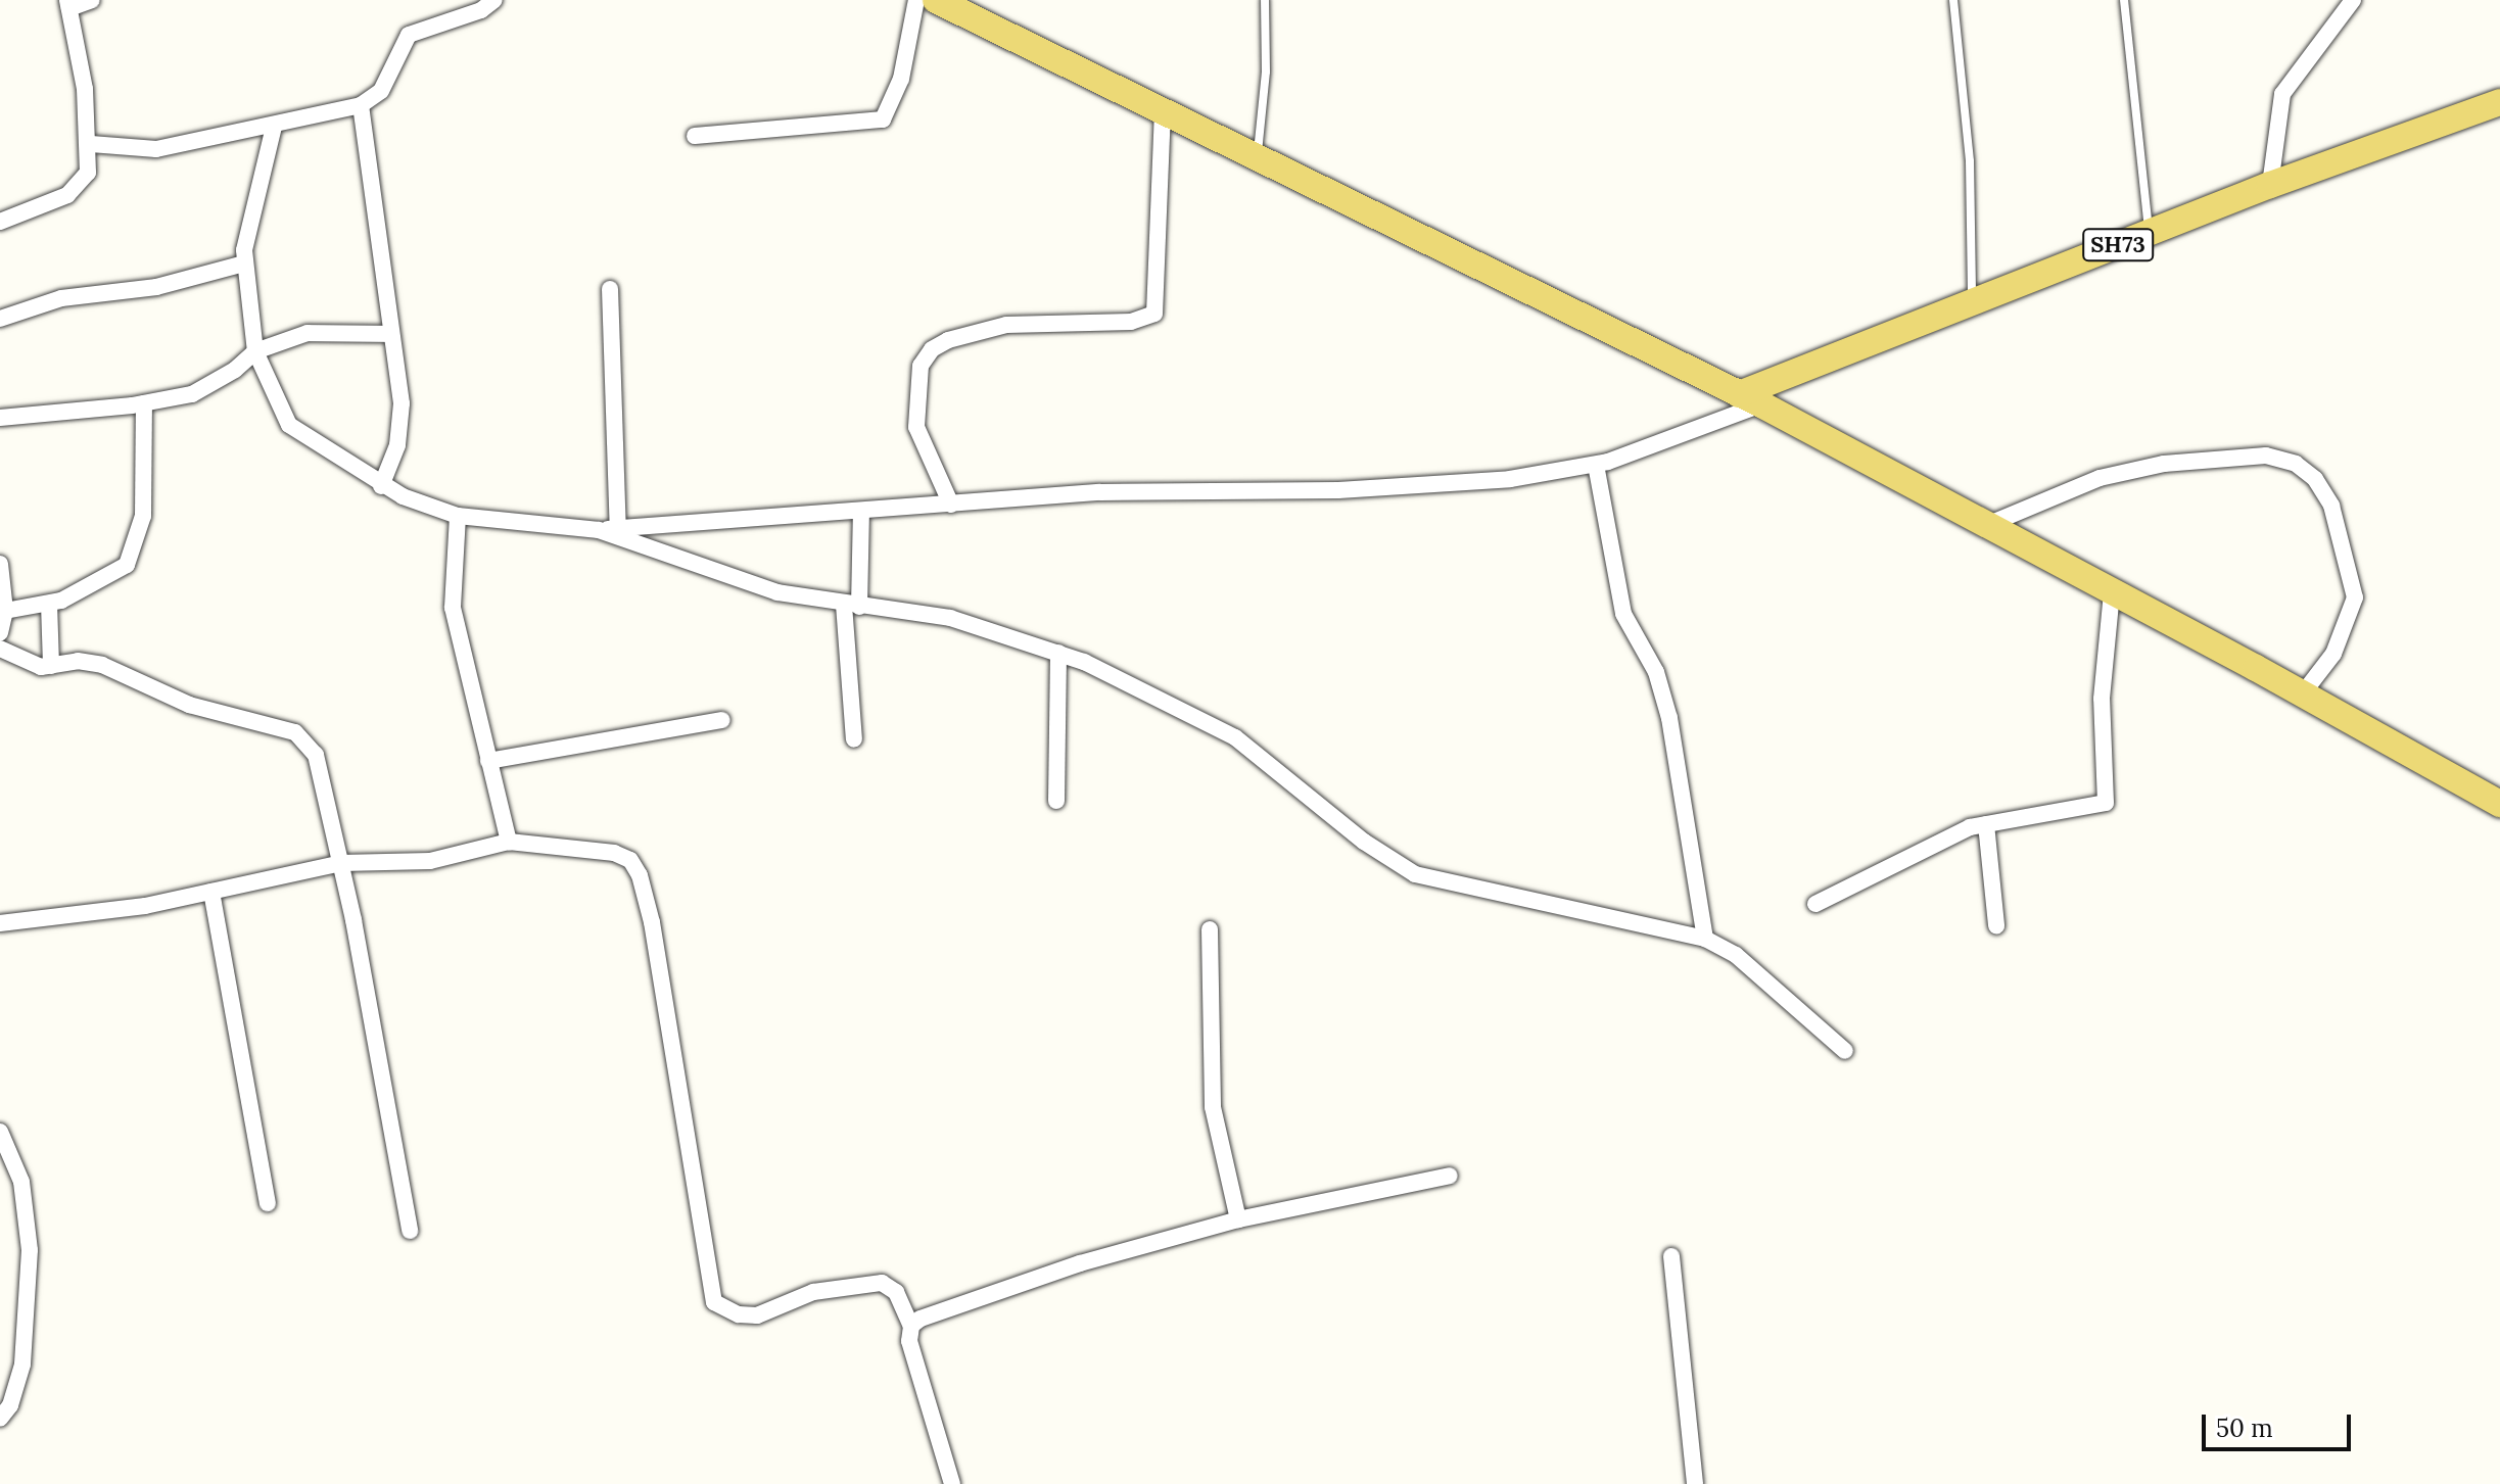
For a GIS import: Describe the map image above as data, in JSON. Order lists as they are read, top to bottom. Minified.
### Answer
{"streets":{"main road":["SH73"]},"scale_bar":"50 m"}
